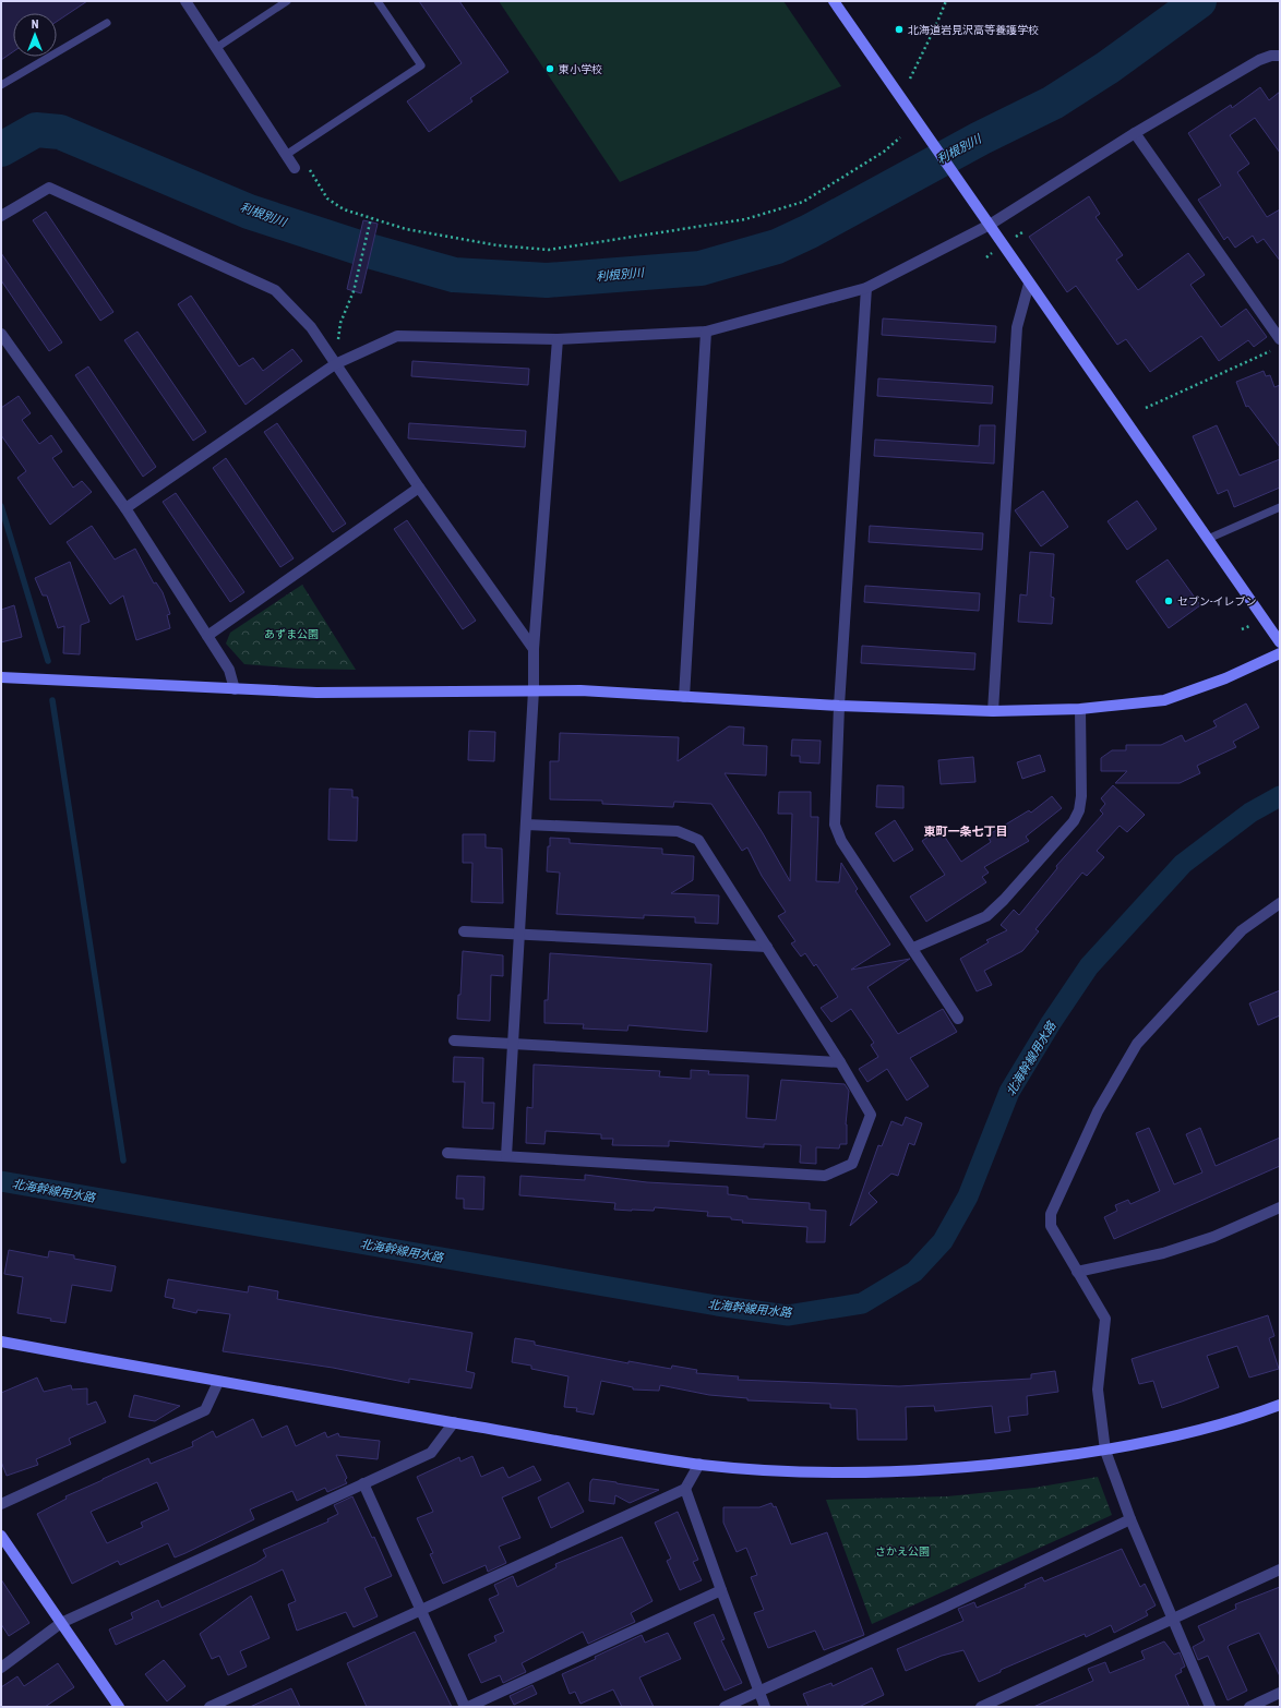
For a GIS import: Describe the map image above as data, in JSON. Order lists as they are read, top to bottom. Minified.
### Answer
{"districts":["東町一条七丁目"],"water":["利根別川","北海幹線用水路"],"parks":["あずま公園","さかえ公園"],"places":["北海道岩見沢高等養護学校","東小学校","セブン-イレブン"],"north":"top"}
